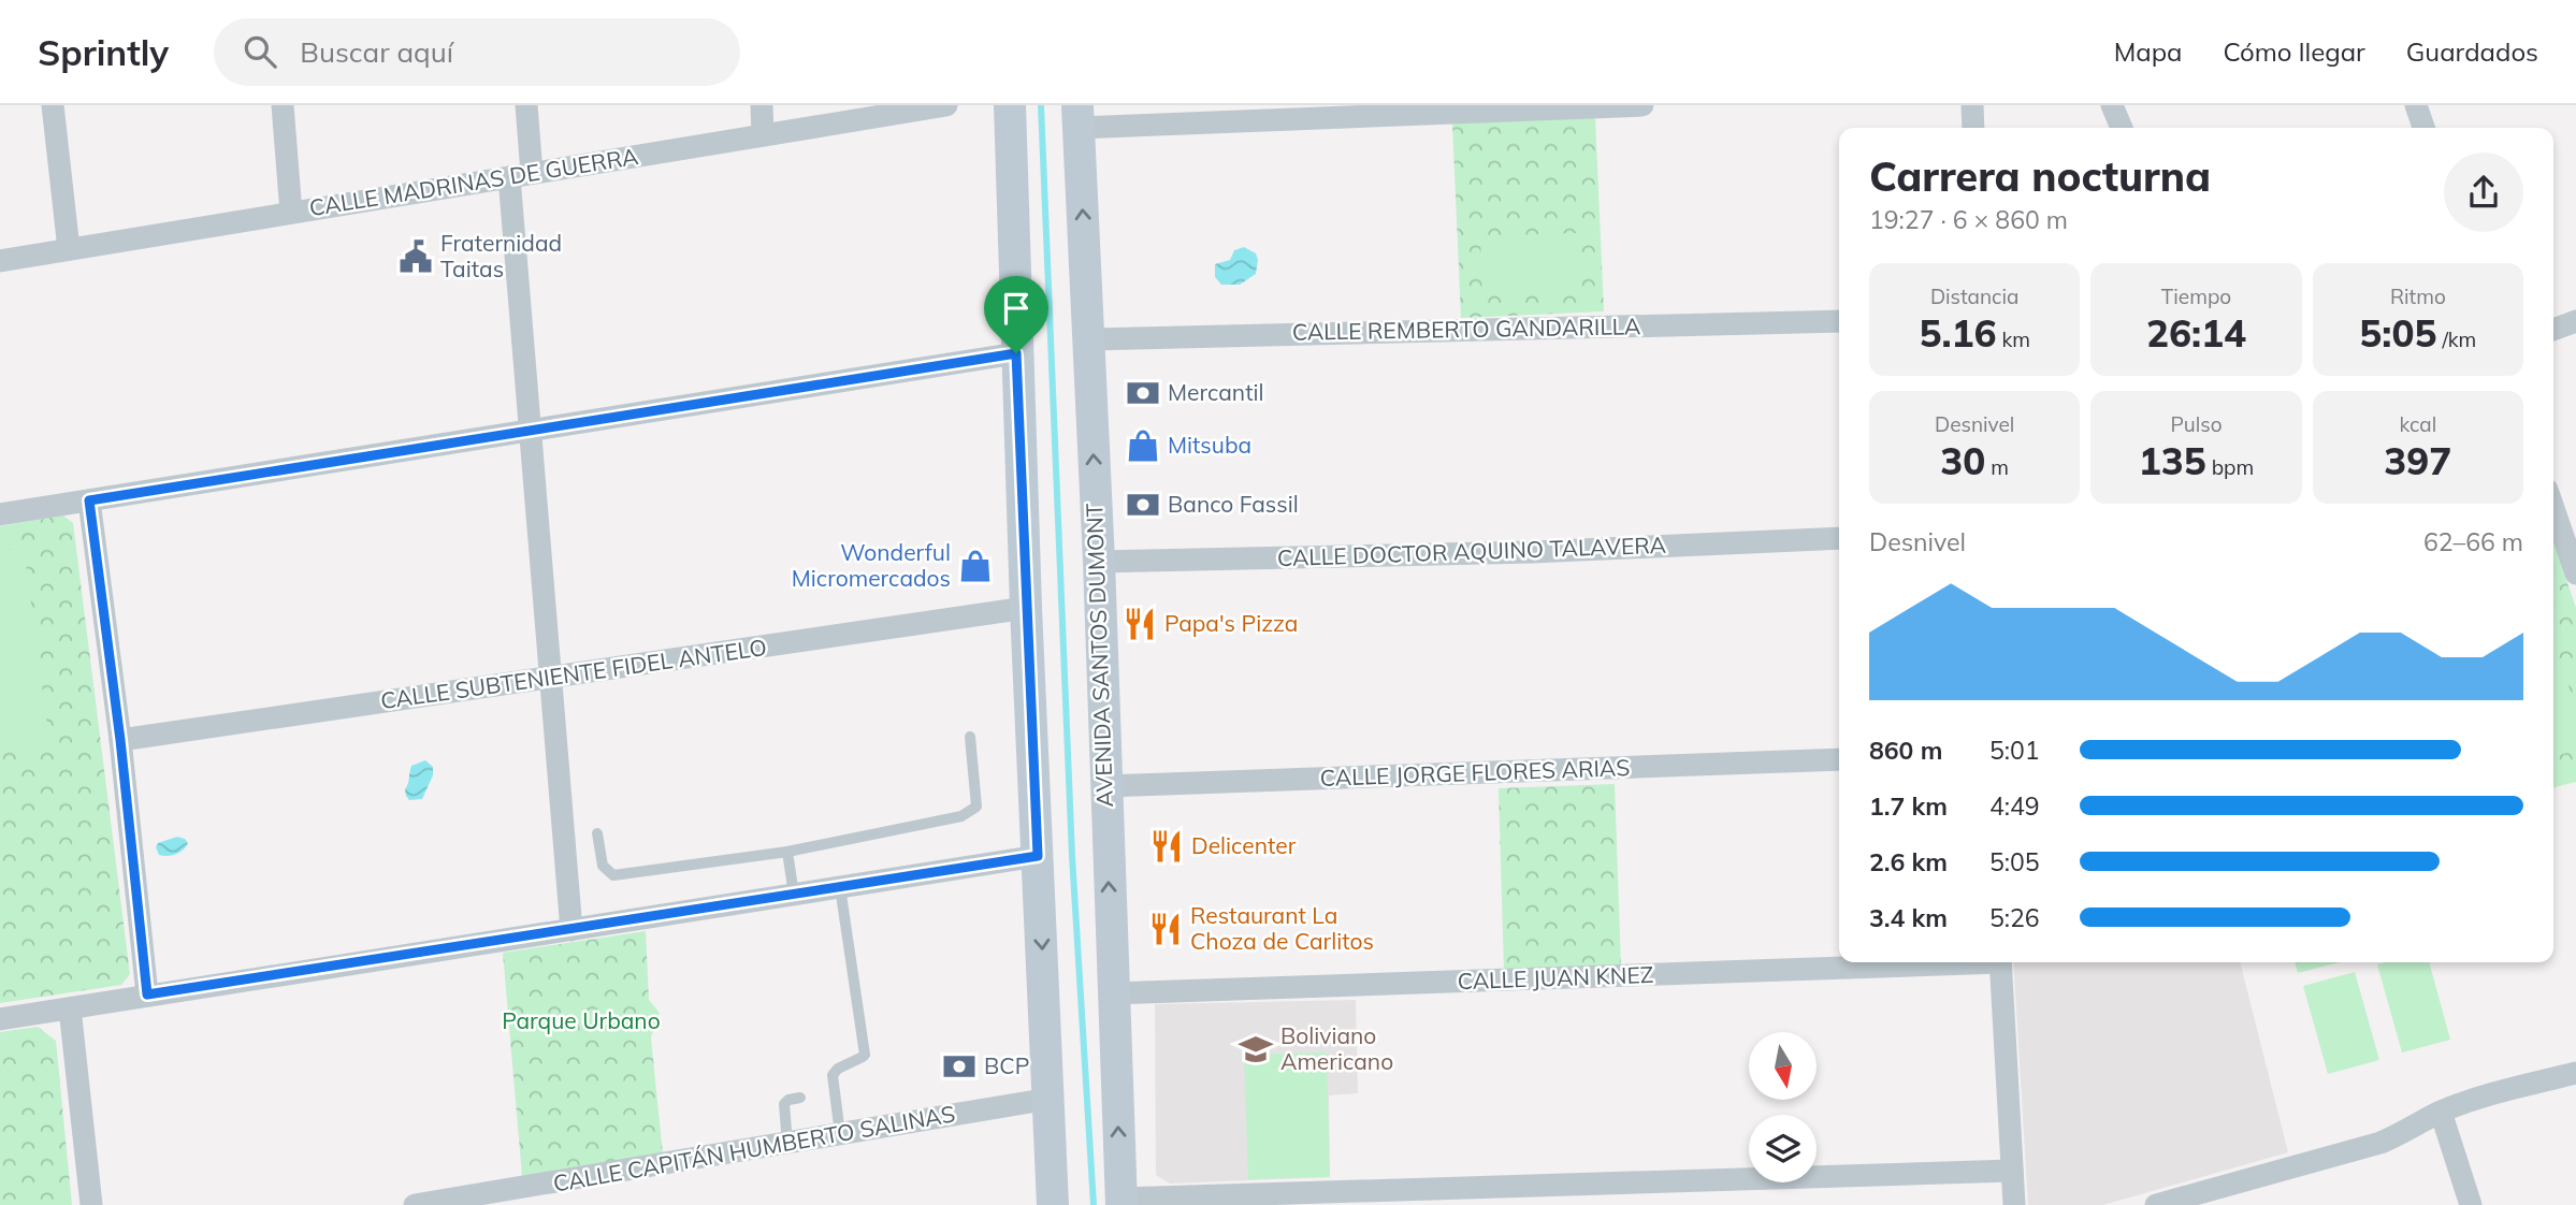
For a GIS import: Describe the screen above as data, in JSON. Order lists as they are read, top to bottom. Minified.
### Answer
{"streets":{"main road":["AVENIDA SANTOS DUMONT"],"street":["CALLE MADRINAS DE GUERRA","CALLE REMBERTO GANDARILLA","CALLE DOCTOR AQUINO TALAVERA","CALLE SUBTENIENTE FIDEL ANTELO","CALLE JORGE FLORES ARIAS","CALLE JUAN KNEZ","CALLE CAPITÁN HUMBERTO SALINAS"]},"crossings":[["CALLE REMBERTO GANDARILLA","AVENIDA SANTOS DUMONT"],["CALLE DOCTOR AQUINO TALAVERA","AVENIDA SANTOS DUMONT"],["AVENIDA SANTOS DUMONT","CALLE JORGE FLORES ARIAS"],["AVENIDA SANTOS DUMONT","CALLE JUAN KNEZ"]],"parks":["Parque Urbano"],"places":{"public building":["Fraternidad Taitas"],"bank":["Mercantil","Banco Fassil","BCP"],"shop":["Mitsuba","Wonderful Micromercados"],"restaurant":["Papa's Pizza","Delicenter","Restaurant La Choza de Carlitos"],"school or university":["Boliviano Americano"]},"north":"bottom","page":{"header":"Sprintly","search":"Buscar aquí","nav":["Mapa","Cómo llegar","Guardados"],"heading":["Carrera nocturna","19:27 · 6 × 860 m"],"stats":[["Distancia","5.16 km"],["Tiempo","26:14"],["Ritmo","5:05 /km"],["Desnivel","30 m"],["Pulso","135 bpm"],["kcal","397"]],"chart":["Desnivel","62–66 m"],"list":[{"name":"860 m","note":"5:01"},{"name":"1.7 km","note":"4:49"},{"name":"2.6 km","note":"5:05"},{"name":"3.4 km","note":"5:26"}]}}
